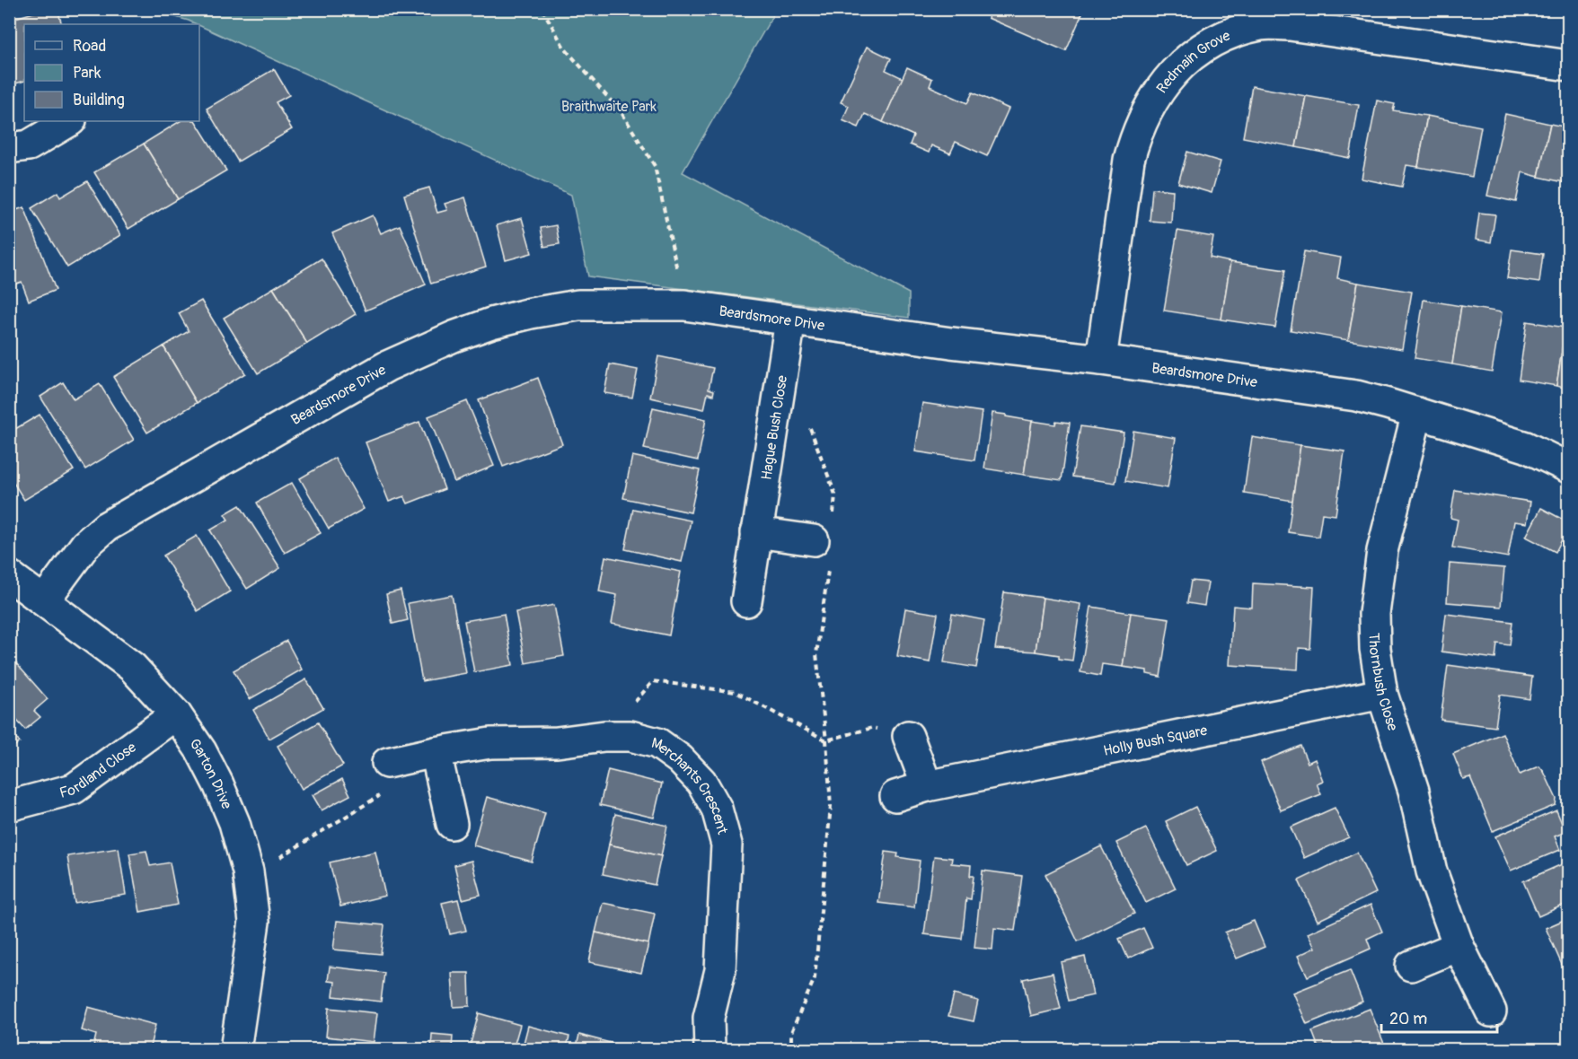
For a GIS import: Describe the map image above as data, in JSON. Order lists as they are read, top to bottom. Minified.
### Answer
{"streets":{"street":["Redmain Grove","Beardsmore Drive","Hague Bush Close","Thornbush Close","Holly Bush Square","Fordland Close","Garton Drive","Merchants Crescent"]},"crossings":[["Redmain Grove","Beardsmore Drive"],["Beardsmore Drive","Hague Bush Close"],["Beardsmore Drive","Thornbush Close"],["Beardsmore Drive","Garton Drive"],["Thornbush Close","Holly Bush Square"],["Fordland Close","Garton Drive"]],"parks":["Braithwaite Park"],"legend":["Road","Park","Building"],"scale_bar":"20 m"}
